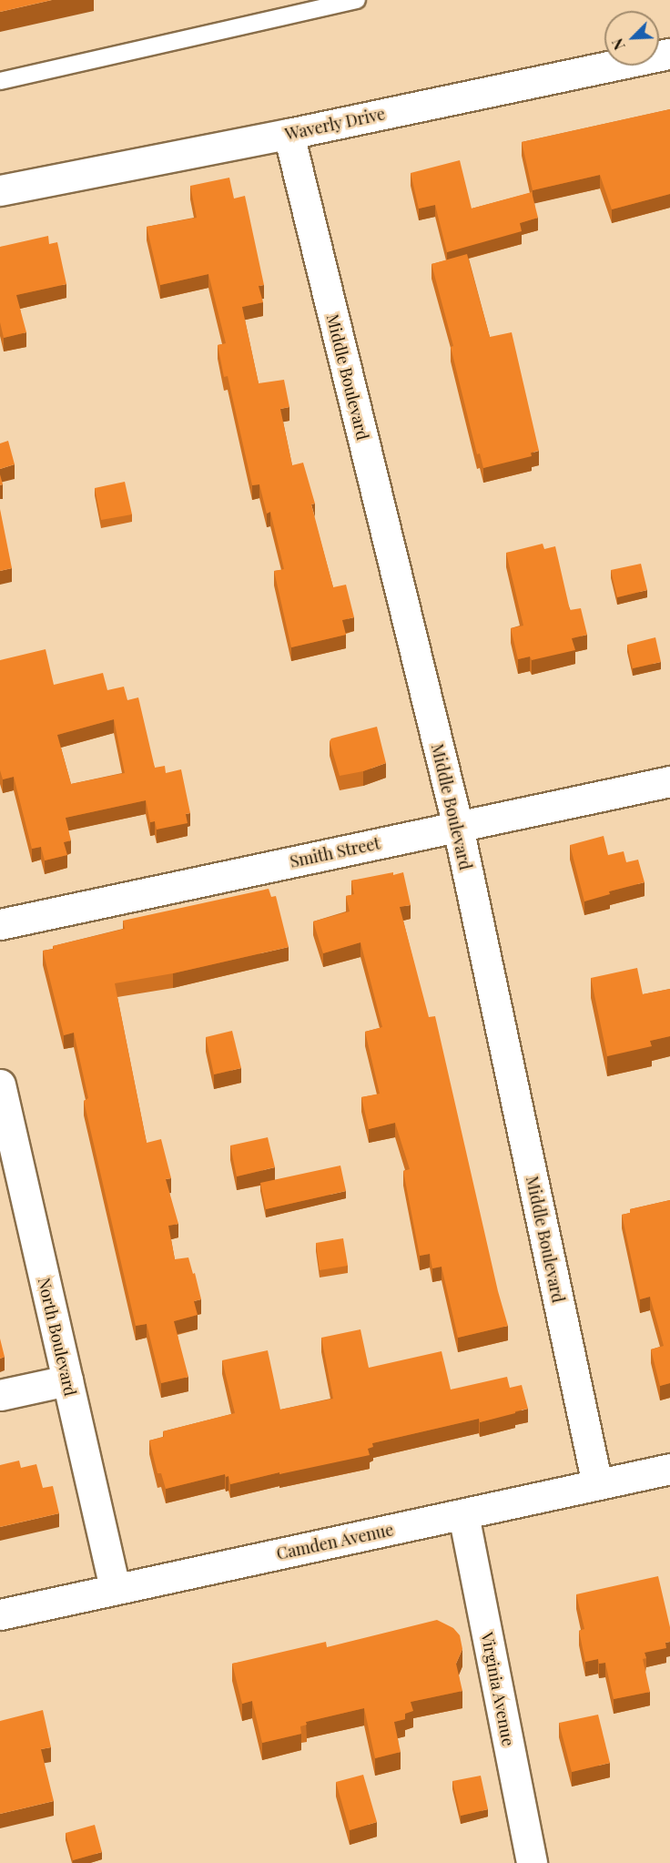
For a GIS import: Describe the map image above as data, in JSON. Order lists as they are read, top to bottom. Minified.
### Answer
{"streets":{"street":["Waverly Drive","Middle Boulevard","Smith Street","North Boulevard","Camden Avenue","Virginia Avenue"]},"crossings":[["Waverly Drive","Middle Boulevard"],["Middle Boulevard","Smith Street"],["Middle Boulevard","Camden Avenue"],["North Boulevard","Camden Avenue"],["Camden Avenue","Virginia Avenue"]],"north":"bottom left"}
